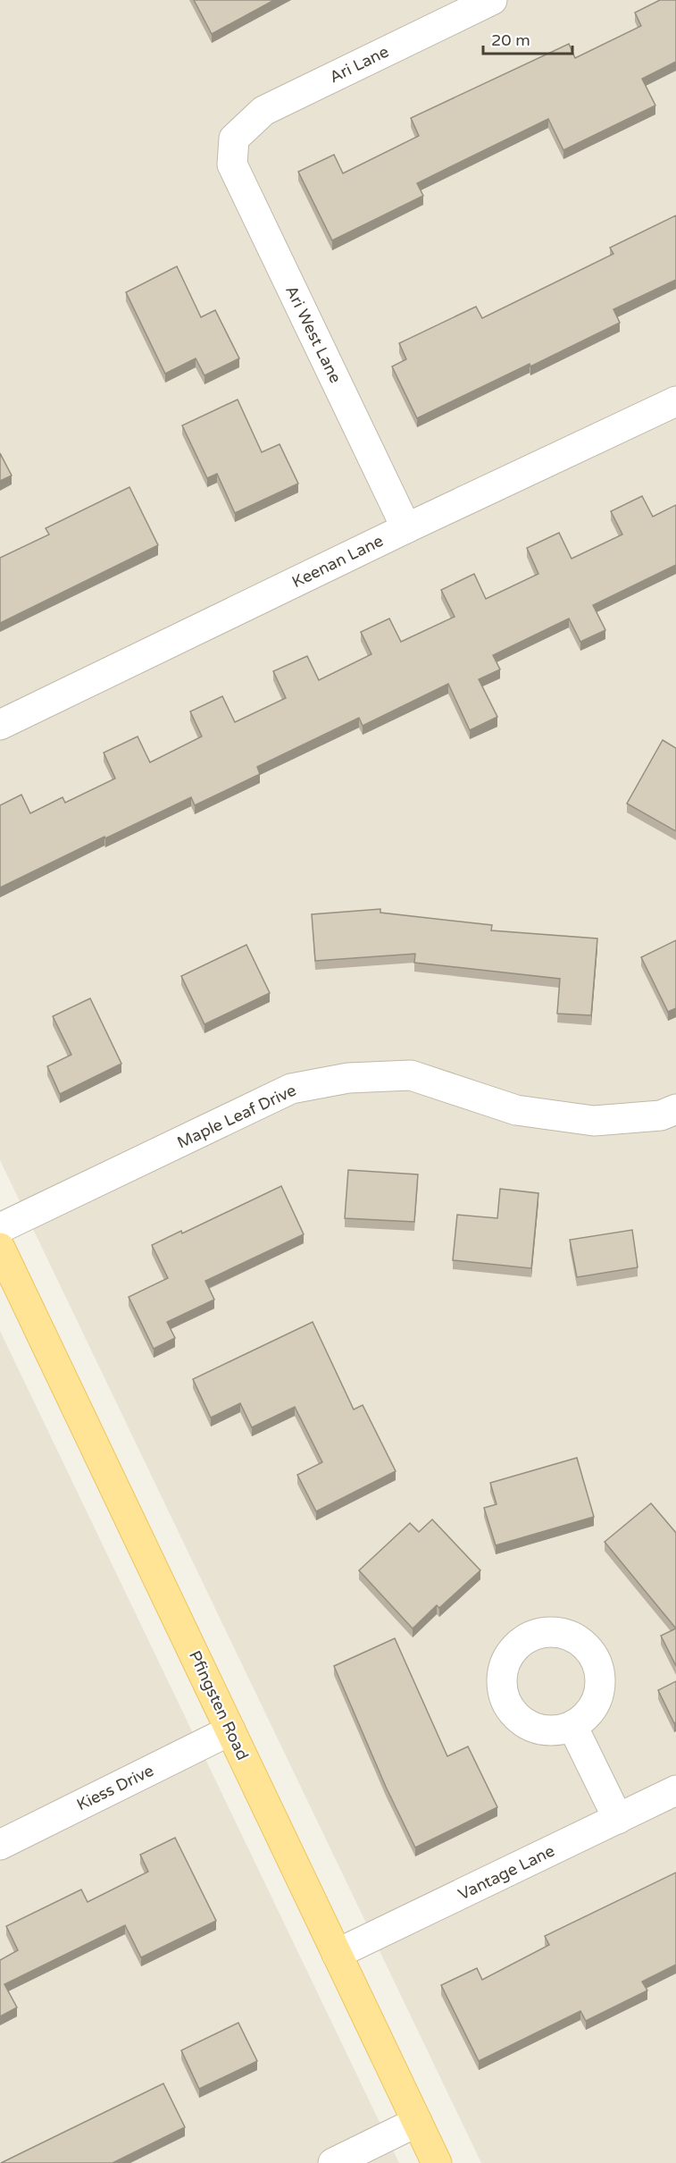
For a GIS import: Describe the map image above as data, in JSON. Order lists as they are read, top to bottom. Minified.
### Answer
{"streets":{"main road":["Pfingsten Road"],"street":["Ari Lane","Ari West Lane","Keenan Lane","Maple Leaf Drive","Kiess Drive","Vantage Lane"]},"crossings":[["Ari Lane","Ari West Lane"],["Ari West Lane","Keenan Lane"],["Pfingsten Road","Kiess Drive"],["Pfingsten Road","Vantage Lane"]],"scale_bar":"20 m"}
